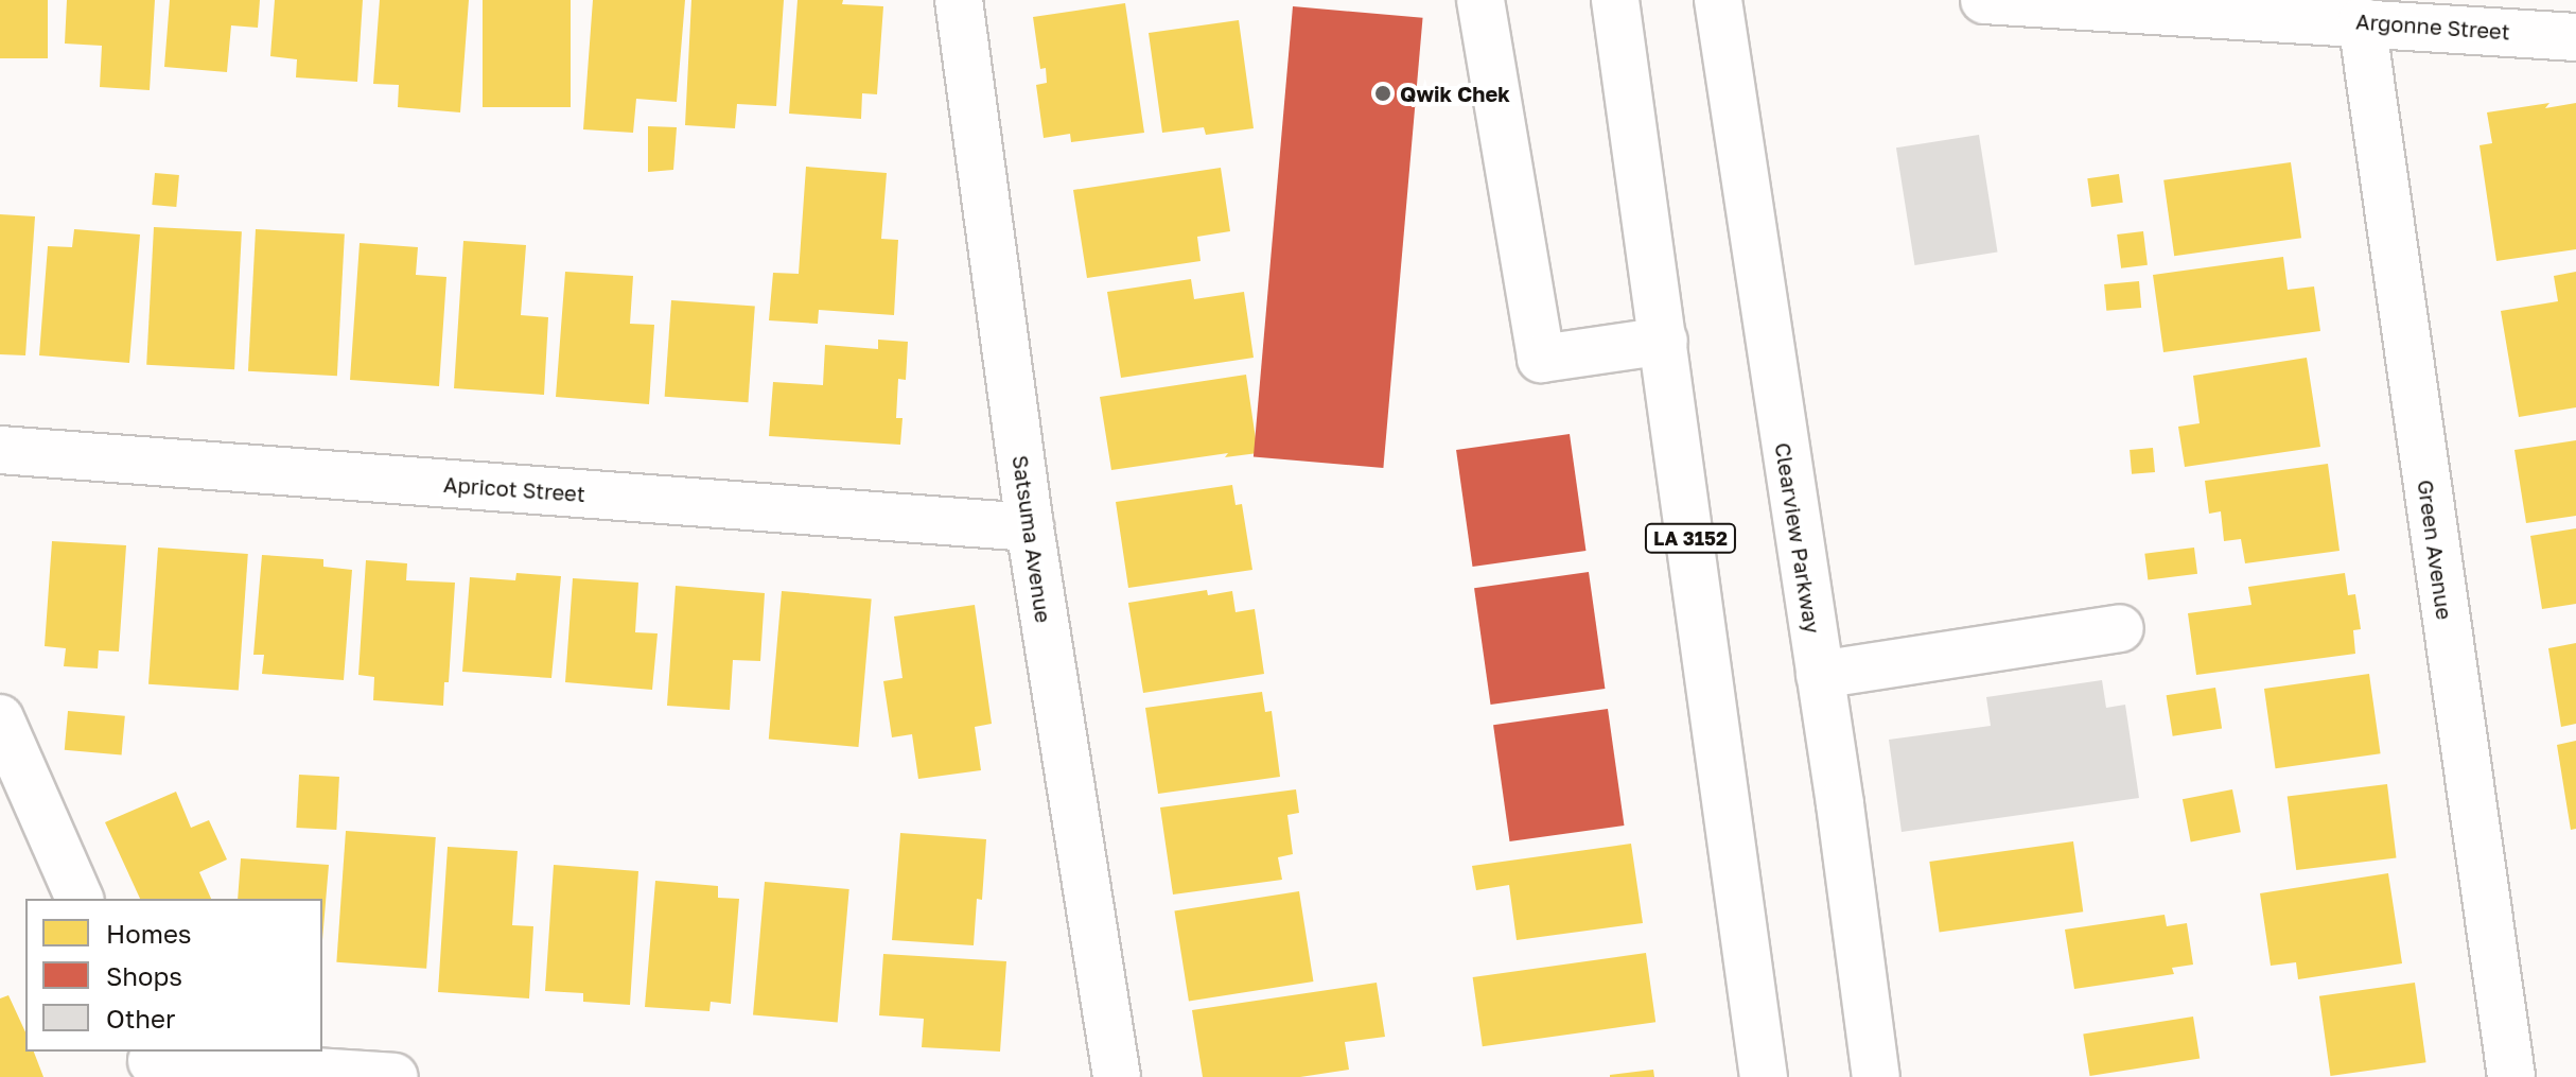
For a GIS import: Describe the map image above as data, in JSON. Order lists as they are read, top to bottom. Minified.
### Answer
{"streets":{"main road":["Argonne Street","Apricot Street","LA 3152","Clearview Parkway","Satsuma Avenue","Green Avenue"]},"crossings":[["Argonne Street","Green Avenue"],["Apricot Street","Satsuma Avenue"]],"places":["Qwik Chek"],"legend":["Homes","Shops","Other"]}
